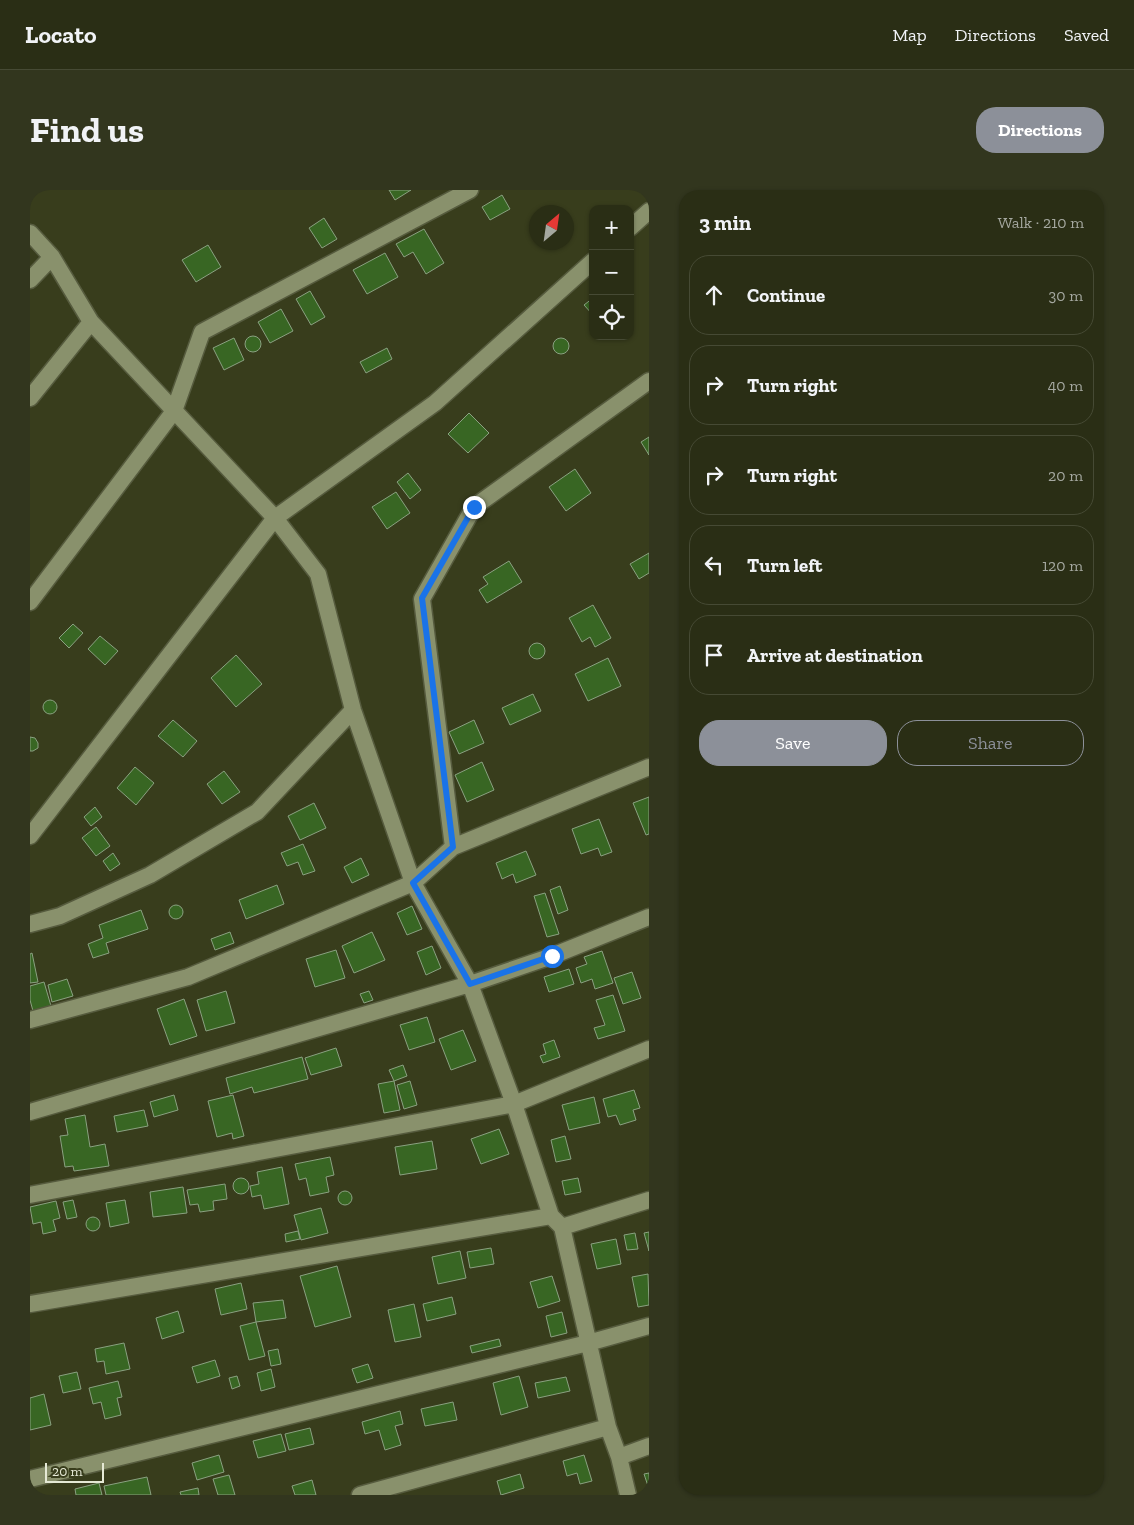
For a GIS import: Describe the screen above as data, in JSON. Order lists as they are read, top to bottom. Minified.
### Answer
{"scale_bar":"20 m","north":"top right","page":{"header":"Locato","nav":["Map","Directions","Saved"],"buttons":["Directions",["Save","Share"]],"title":"Find us","heading":["3 min","Walk · 210 m"],"map_buttons":["+","−"],"list":[["Continue","30 m"],["Turn right","40 m"],["Turn right","20 m"],["Turn left","120 m"],"Arrive at destination"],"scale":"20 m"}}
